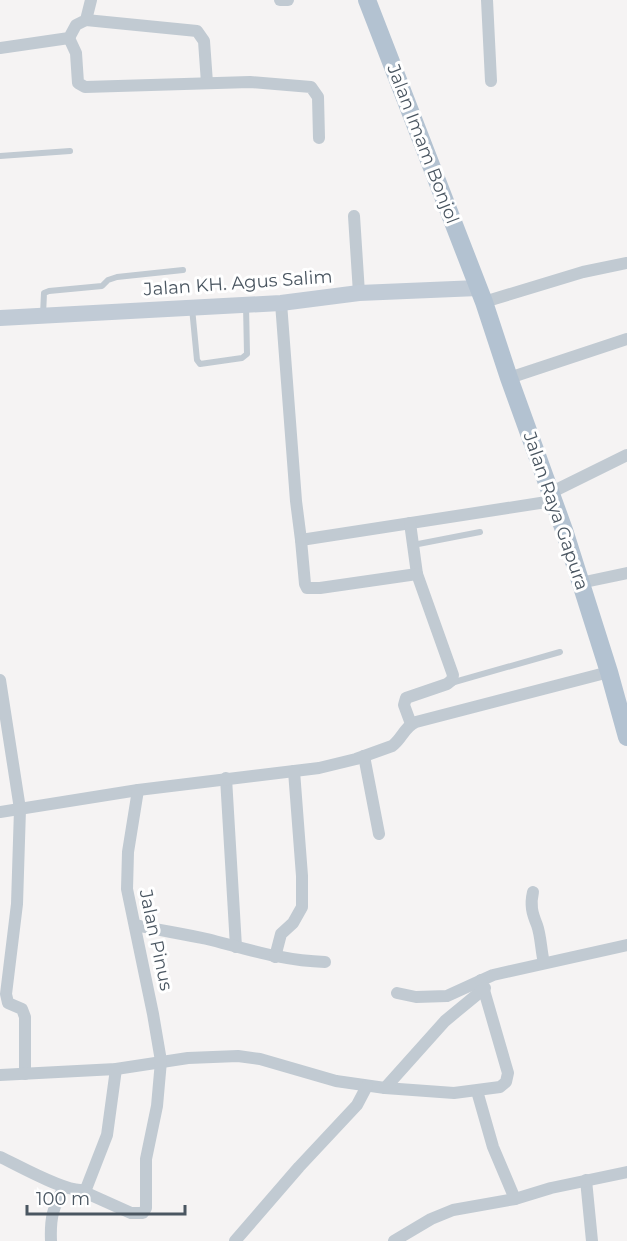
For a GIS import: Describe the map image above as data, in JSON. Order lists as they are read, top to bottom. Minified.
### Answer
{"streets":{"main road":["Jalan Imam Bonjol","Jalan KH. Agus Salim","Jalan Raya Gapura"],"street":["Jalan Pinus"]},"crossings":[["Jalan Imam Bonjol","Jalan KH. Agus Salim"],["Jalan Imam Bonjol","Jalan Raya Gapura"],["Jalan KH. Agus Salim","Jalan Raya Gapura"]],"scale_bar":"100 m"}
